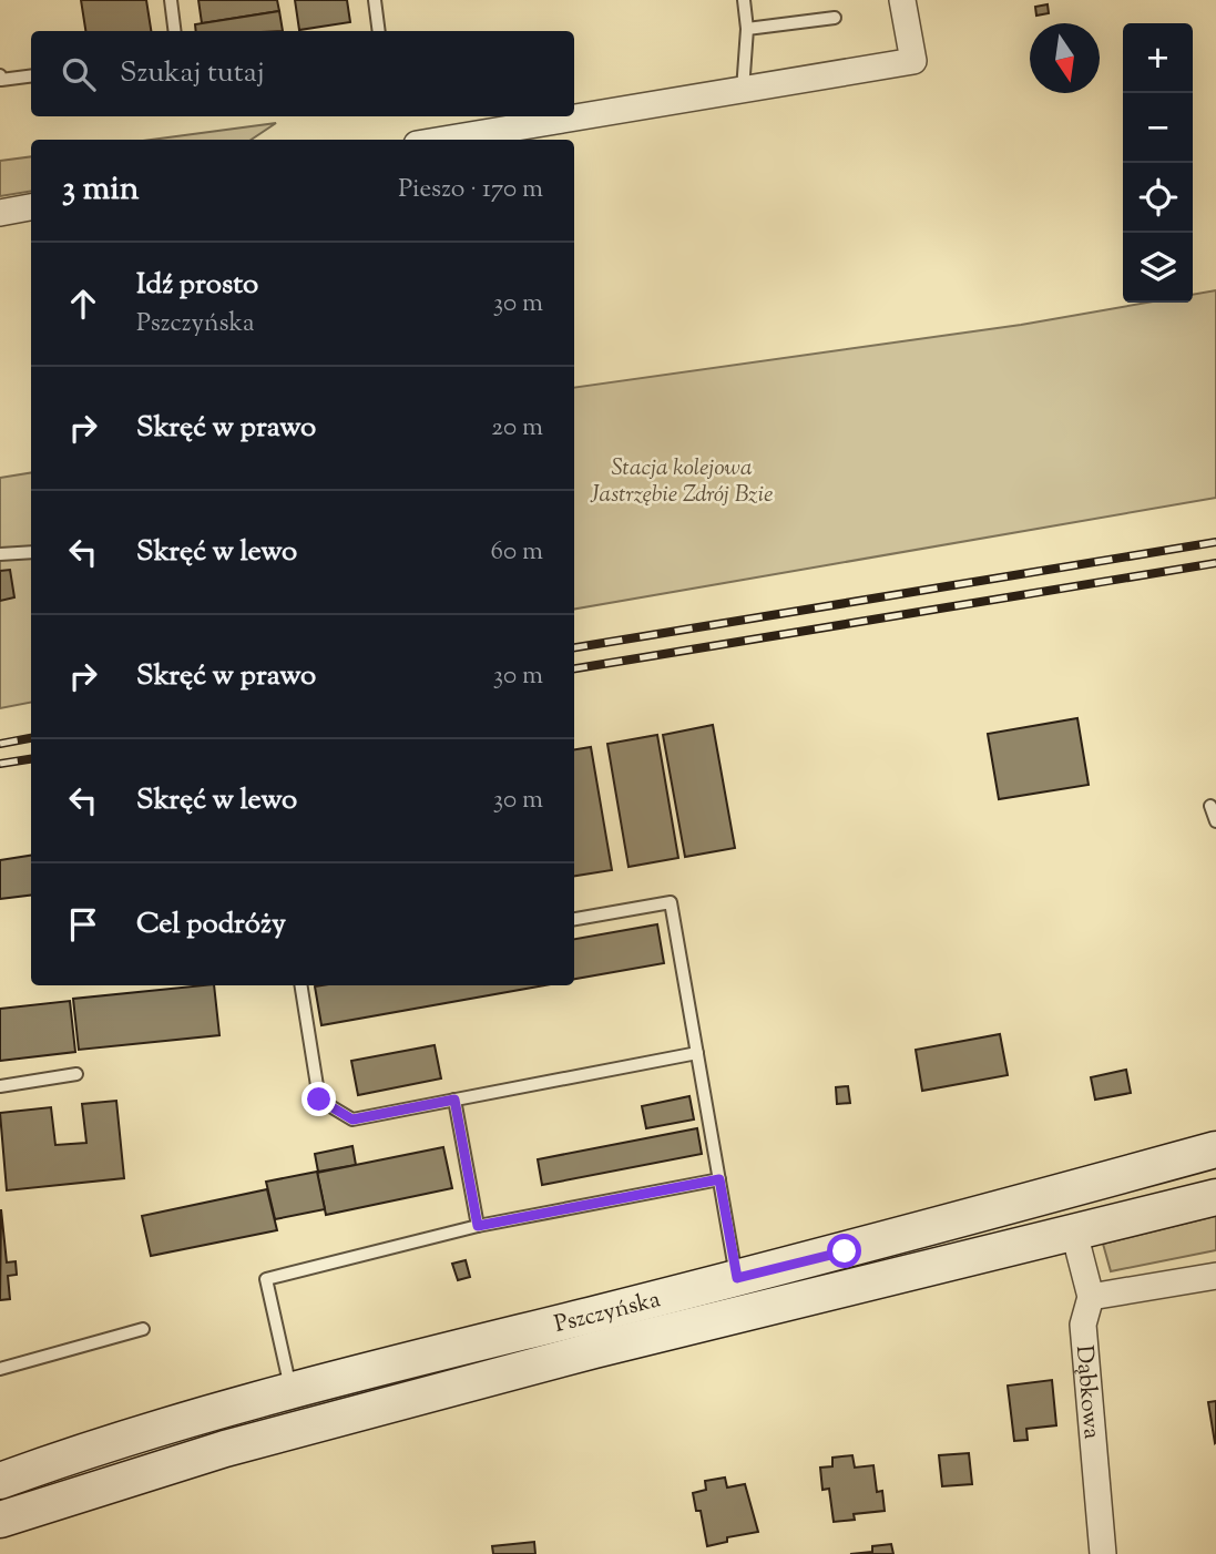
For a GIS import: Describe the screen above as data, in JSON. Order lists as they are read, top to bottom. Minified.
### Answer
{"streets":{"main road":["Pszczyńska"],"street":["Dąbkowa"]},"crossings":[["Pszczyńska","Dąbkowa"]],"parks":["Stacja kolejowa Jastrzębie Zdrój Bzie"],"north":"bottom","page":{"map_buttons":["+","−"],"search":"Szukaj tutaj","heading":["3 min","Pieszo · 170 m"],"list":[["Idź prosto","Pszczyńska","30 m"],["Skręć w prawo","20 m"],["Skręć w lewo","60 m"],["Skręć w prawo","30 m"],["Skręć w lewo","30 m"],"Cel podróży"]}}
